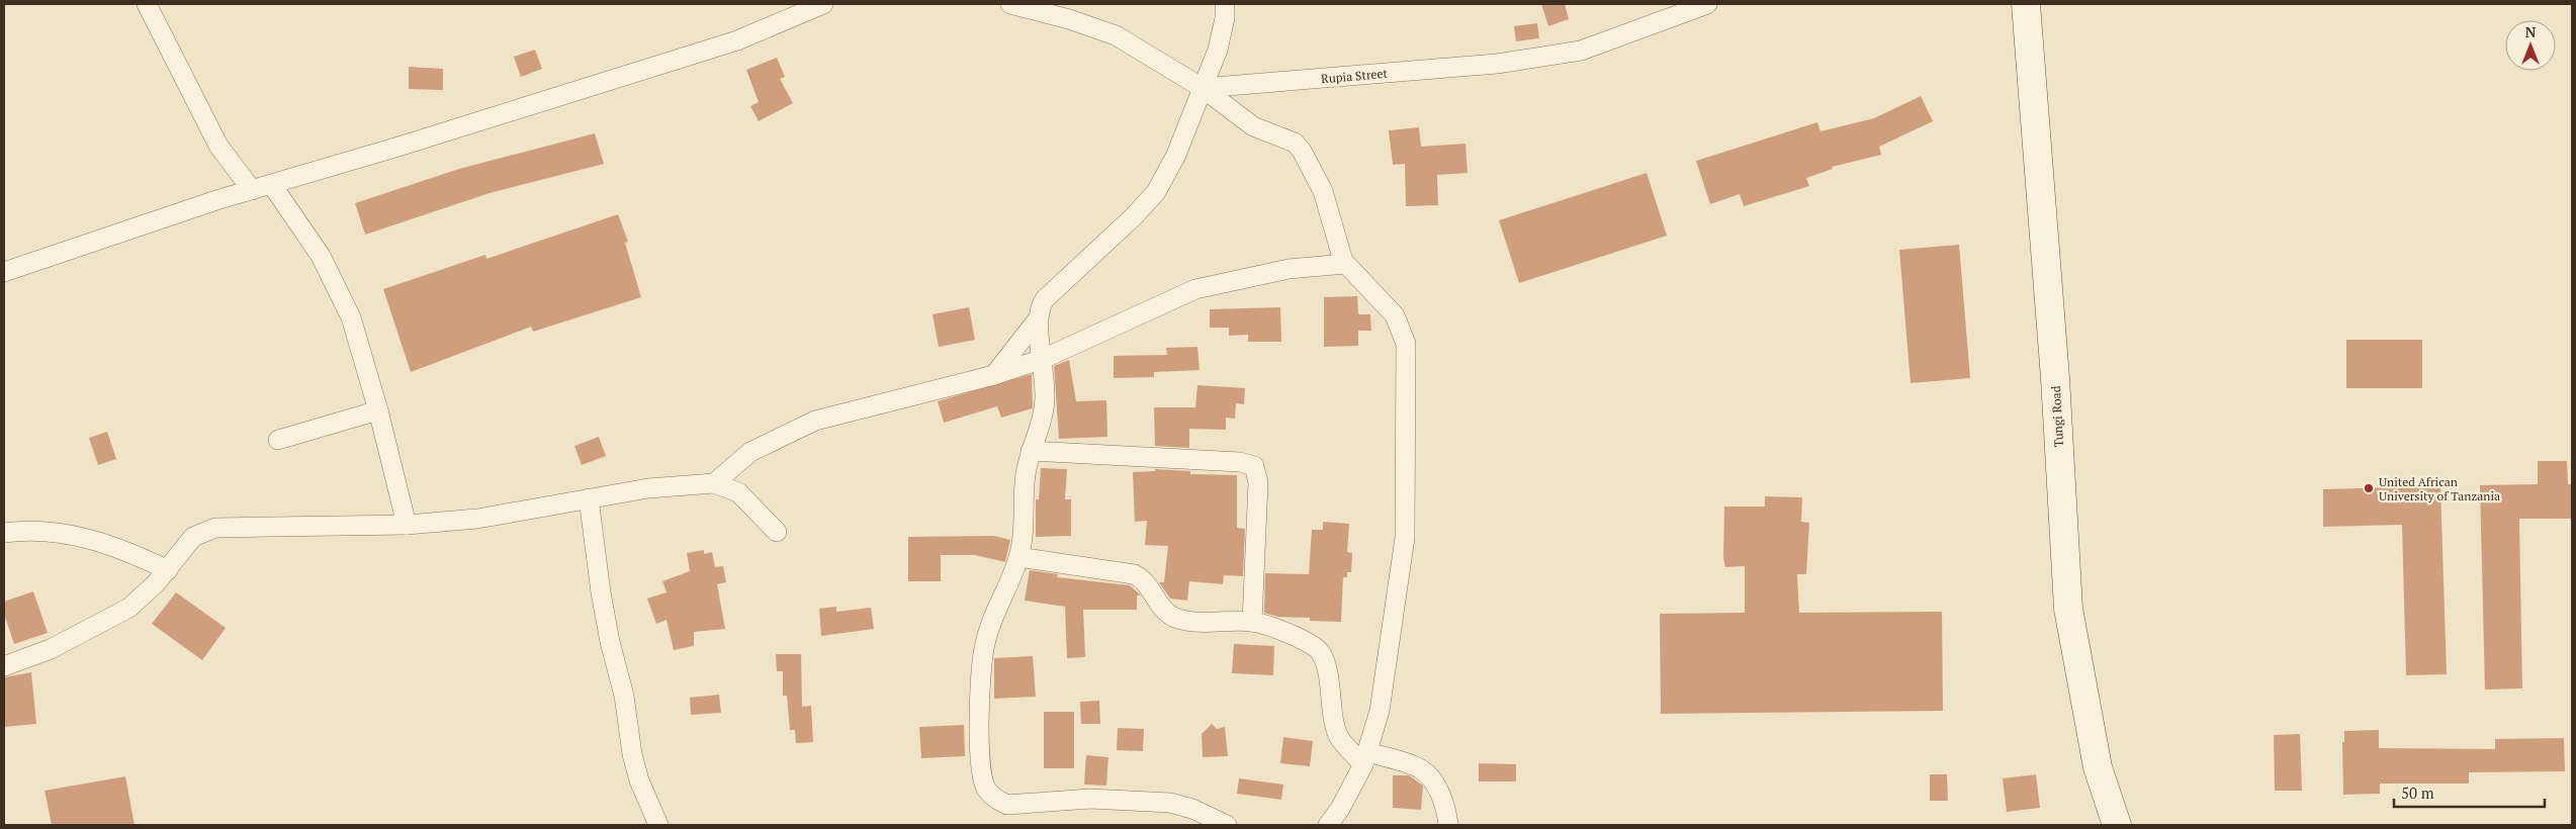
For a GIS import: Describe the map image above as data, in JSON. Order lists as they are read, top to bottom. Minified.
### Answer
{"streets":{"main road":["Tungi Road"],"street":["Rupia Street"]},"places":["United African University of Tanzania"],"scale_bar":"50 m","north":"top"}
